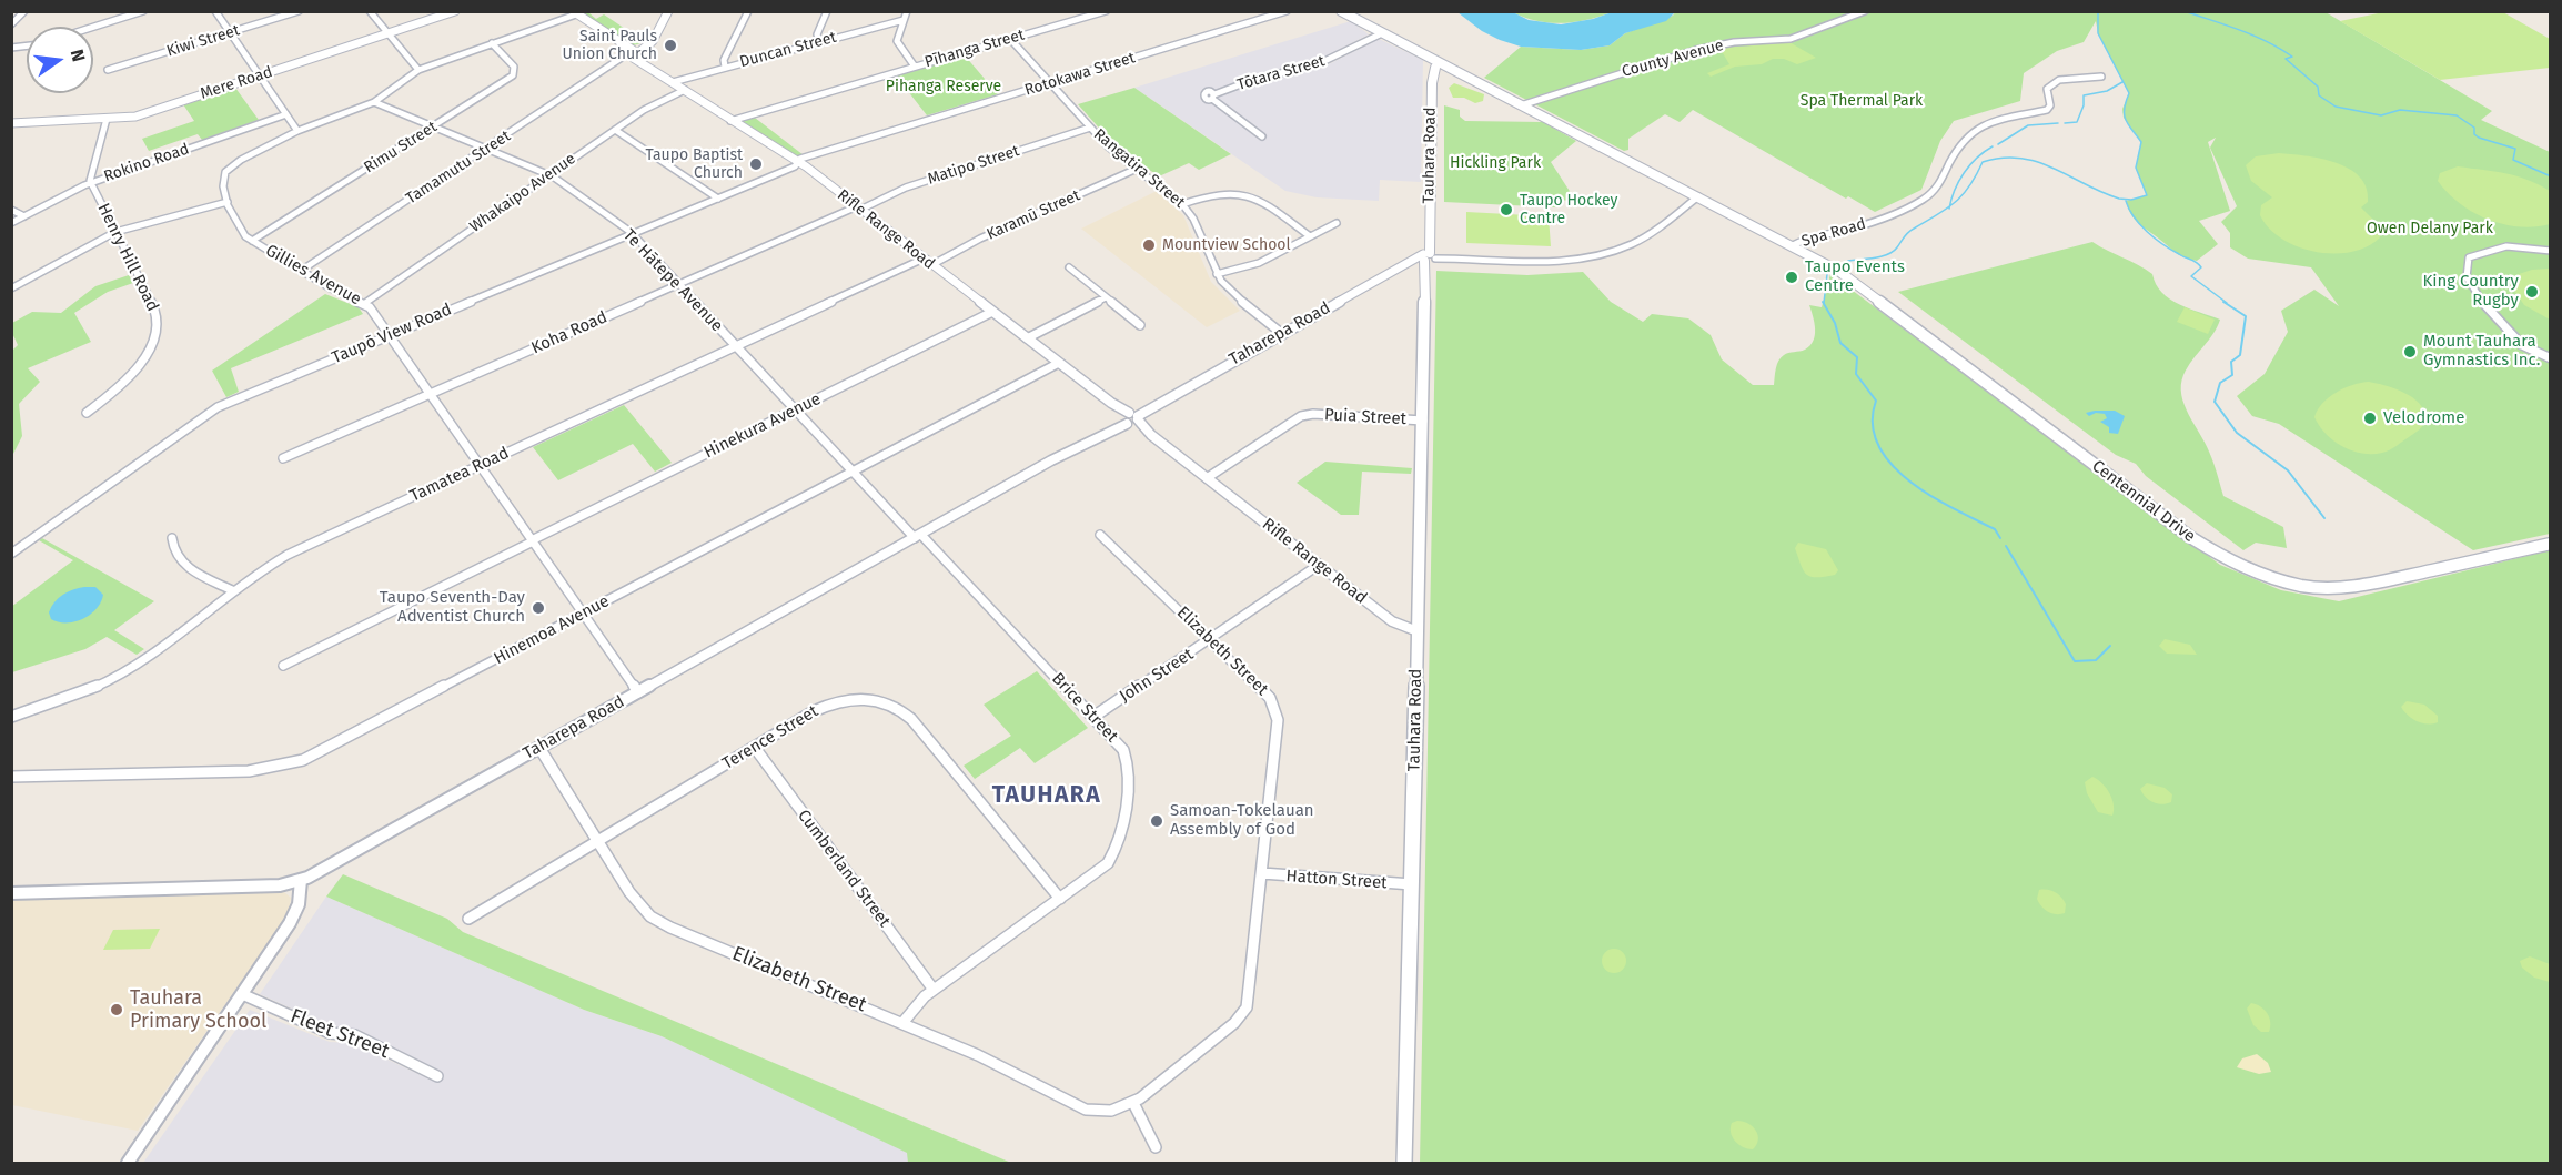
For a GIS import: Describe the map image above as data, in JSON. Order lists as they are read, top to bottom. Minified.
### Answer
{"streets":{"main road":["Tauhara Road","Spa Road","Centennial Drive"],"street":["Kiwi Street","Pīhanga Street","Duncan Street","County Avenue","Tōtara Street","Rotokawa Street","Mere Road","Rimu Street","Rokino Road","Matipo Street","Tamamutu Street","Rangatira Street","Whakaipo Avenue","Karamū Street","Rifle Range Road","Henry Hill Road","Gillies Avenue","Te Hātepe Avenue","Koha Road","Taupō View Road","Taharepa Road","Puia Street","Hinekura Avenue","Tamatea Road","Hinemoa Avenue","Elizabeth Street","John Street","Brice Street","Terence Street","Cumberland Street","Hatton Street","Fleet Street"]},"crossings":[["Pīhanga Street","Rangatira Street"],["Pīhanga Street","Rifle Range Road"],["Duncan Street","Rifle Range Road"],["County Avenue","Spa Road"],["Tōtara Street","Spa Road"],["Rotokawa Street","Rangatira Street"],["Rotokawa Street","Rifle Range Road"],["Rotokawa Street","Taupō View Road"],["Mere Road","Henry Hill Road"],["Rimu Street","Gillies Avenue"],["Rimu Street","Te Hātepe Avenue"],["Tauhara Road","Rifle Range Road"],["Tauhara Road","Spa Road"],["Tauhara Road","Taharepa Road"],["Tauhara Road","Puia Street"],["Tauhara Road","Hatton Street"],["Rokino Road","Henry Hill Road"],["Matipo Street","Rangatira Street"],["Matipo Street","Rifle Range Road"],["Matipo Street","Koha Road"],["Tamamutu Street","Rifle Range Road"],["Tamamutu Street","Gillies Avenue"],["Tamamutu Street","Te Hātepe Avenue"],["Rangatira Street","Karamū Street"],["Rangatira Street","Taharepa Road"],["Whakaipo Avenue","Rifle Range Road"],["Whakaipo Avenue","Gillies Avenue"],["Whakaipo Avenue","Te Hātepe Avenue"],["Karamū Street","Rifle Range Road"],["Rifle Range Road","Koha Road"],["Rifle Range Road","Taupō View Road"],["Rifle Range Road","Taharepa Road"],["Rifle Range Road","Puia Street"],["Rifle Range Road","Hinekura Avenue"],["Rifle Range Road","Tamatea Road"],["Rifle Range Road","Hinemoa Avenue"],["Rifle Range Road","John Street"],["Spa Road","Centennial Drive"],["Gillies Avenue","Te Hātepe Avenue"],["Gillies Avenue","Koha Road"],["Gillies Avenue","Taupō View Road"],["Gillies Avenue","Taharepa Road"],["Gillies Avenue","Hinekura Avenue"],["Gillies Avenue","Tamatea Road"],["Gillies Avenue","Hinemoa Avenue"],["Te Hātepe Avenue","Koha Road"],["Te Hātepe Avenue","Taupō View Road"],["Te Hātepe Avenue","Taharepa Road"],["Te Hātepe Avenue","Hinekura Avenue"],["Te Hātepe Avenue","Tamatea Road"],["Te Hātepe Avenue","Hinemoa Avenue"],["Te Hātepe Avenue","Brice Street"],["Taharepa Road","Elizabeth Street"],["Taharepa Road","Brice Street"],["Elizabeth Street","John Street"],["Elizabeth Street","Brice Street"],["Elizabeth Street","Terence Street"],["Elizabeth Street","Hatton Street"],["John Street","Brice Street"],["Brice Street","Terence Street"],["Brice Street","Cumberland Street"],["Terence Street","Cumberland Street"]],"districts":["TAUHARA"],"parks":["Pihanga Reserve","Spa Thermal Park","Hickling Park","Owen Delany Park"],"places":["Saint Pauls Union Church","Taupo Baptist Church","Taupo Hockey Centre","Mountview School","Taupo Events Centre","King Country Rugby","Mount Tauhara Gymnastics Inc.","Velodrome","Taupo Seventh-Day Adventist Church","Samoan-Tokelauan Assembly of God","Tauhara Primary School"],"north":"right"}
